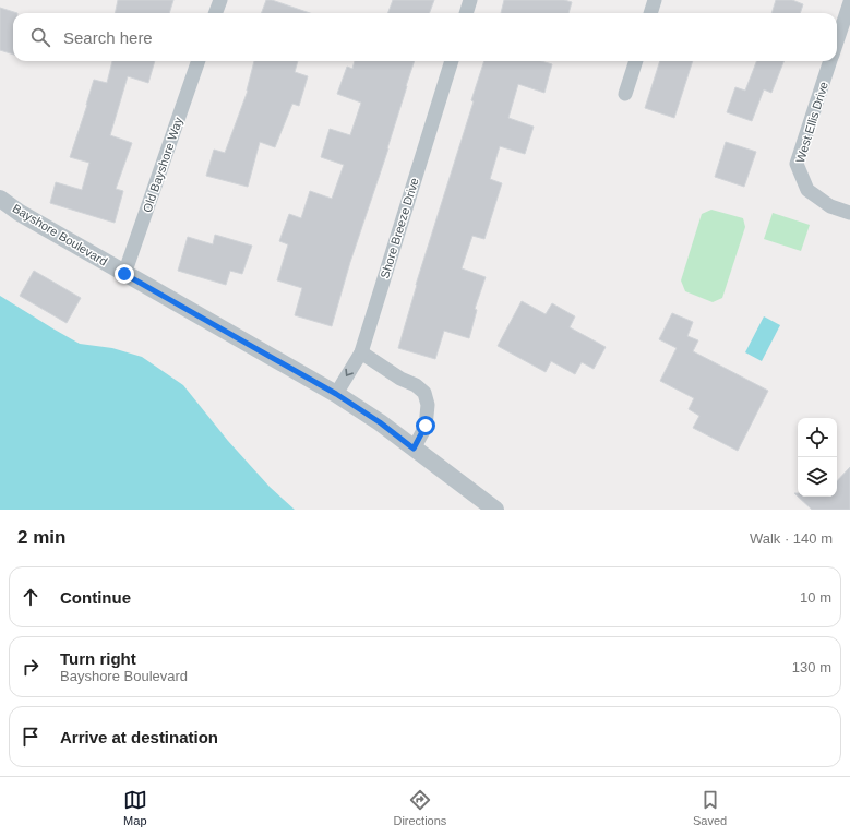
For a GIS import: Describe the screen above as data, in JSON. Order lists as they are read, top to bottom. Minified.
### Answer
{"streets":{"street":["West Ellis Drive","Old Bayshore Way","Shore Breeze Drive","Bayshore Boulevard"]},"crossings":[["Old Bayshore Way","Bayshore Boulevard"],["Shore Breeze Drive","Bayshore Boulevard"]],"page":{"search":"Search here","heading":["2 min","Walk · 140 m"],"list":[["Continue","10 m"],["Turn right","Bayshore Boulevard","130 m"],"Arrive at destination"],"nav":["Map","Directions","Saved"]}}
